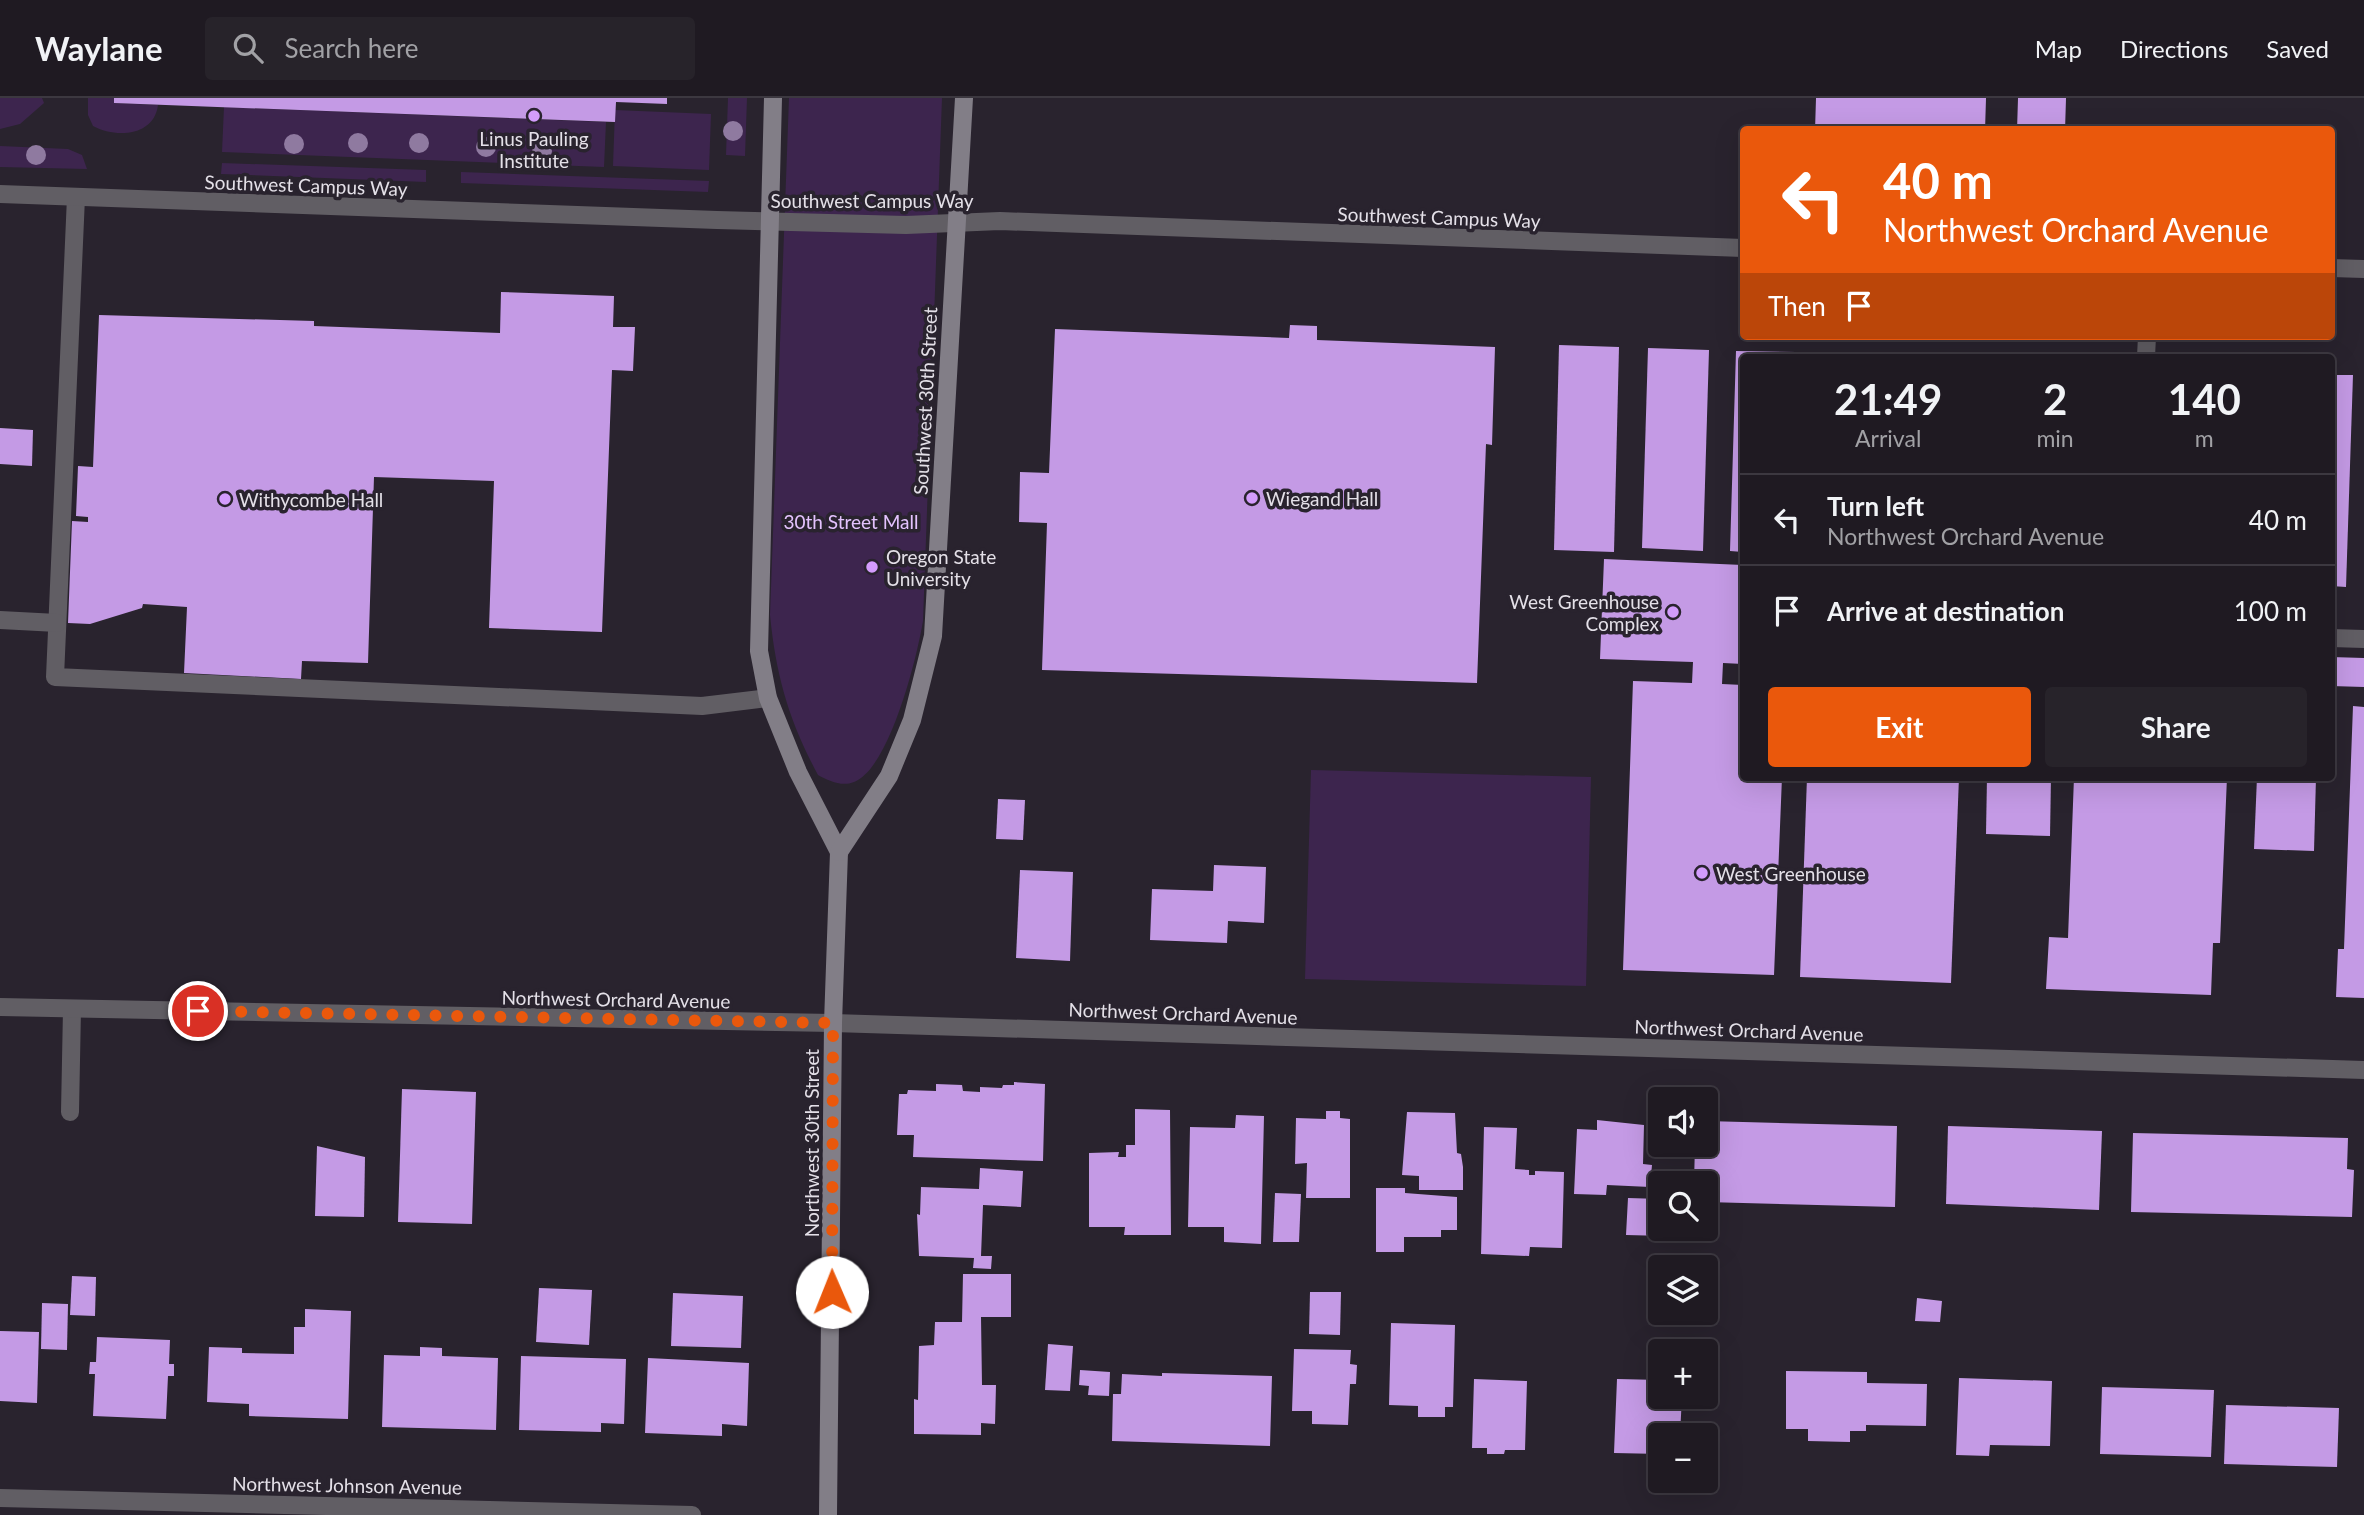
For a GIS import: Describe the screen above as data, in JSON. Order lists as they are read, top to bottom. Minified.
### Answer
{"streets":{"street":["Southwest Campus Way","Southwest 30th Street","Northwest Orchard Avenue","Northwest 30th Street","Northwest Johnson Avenue"]},"crossings":[["Southwest Campus Way","Southwest 30th Street"],["Northwest Orchard Avenue","Northwest 30th Street"]],"parks":["30th Street Mall"],"places":["Linus Pauling Institute","Wiegand Hall","Withycombe Hall","Oregon State University","West Greenhouse Complex","West Greenhouse"],"page":{"header":"Waylane","search":"Search here","nav":["Map","Directions","Saved"],"turn":["40 m","Northwest Orchard Avenue"],"then":"Then","eta":["21:49","Arrival","2","min","140","m"],"list":[{"name":"Turn left","note":"Northwest Orchard Avenue","value":"40 m"},{"name":"Arrive at destination","value":"100 m"}],"buttons":["Exit","Share"],"map_buttons":["+","−"]}}
